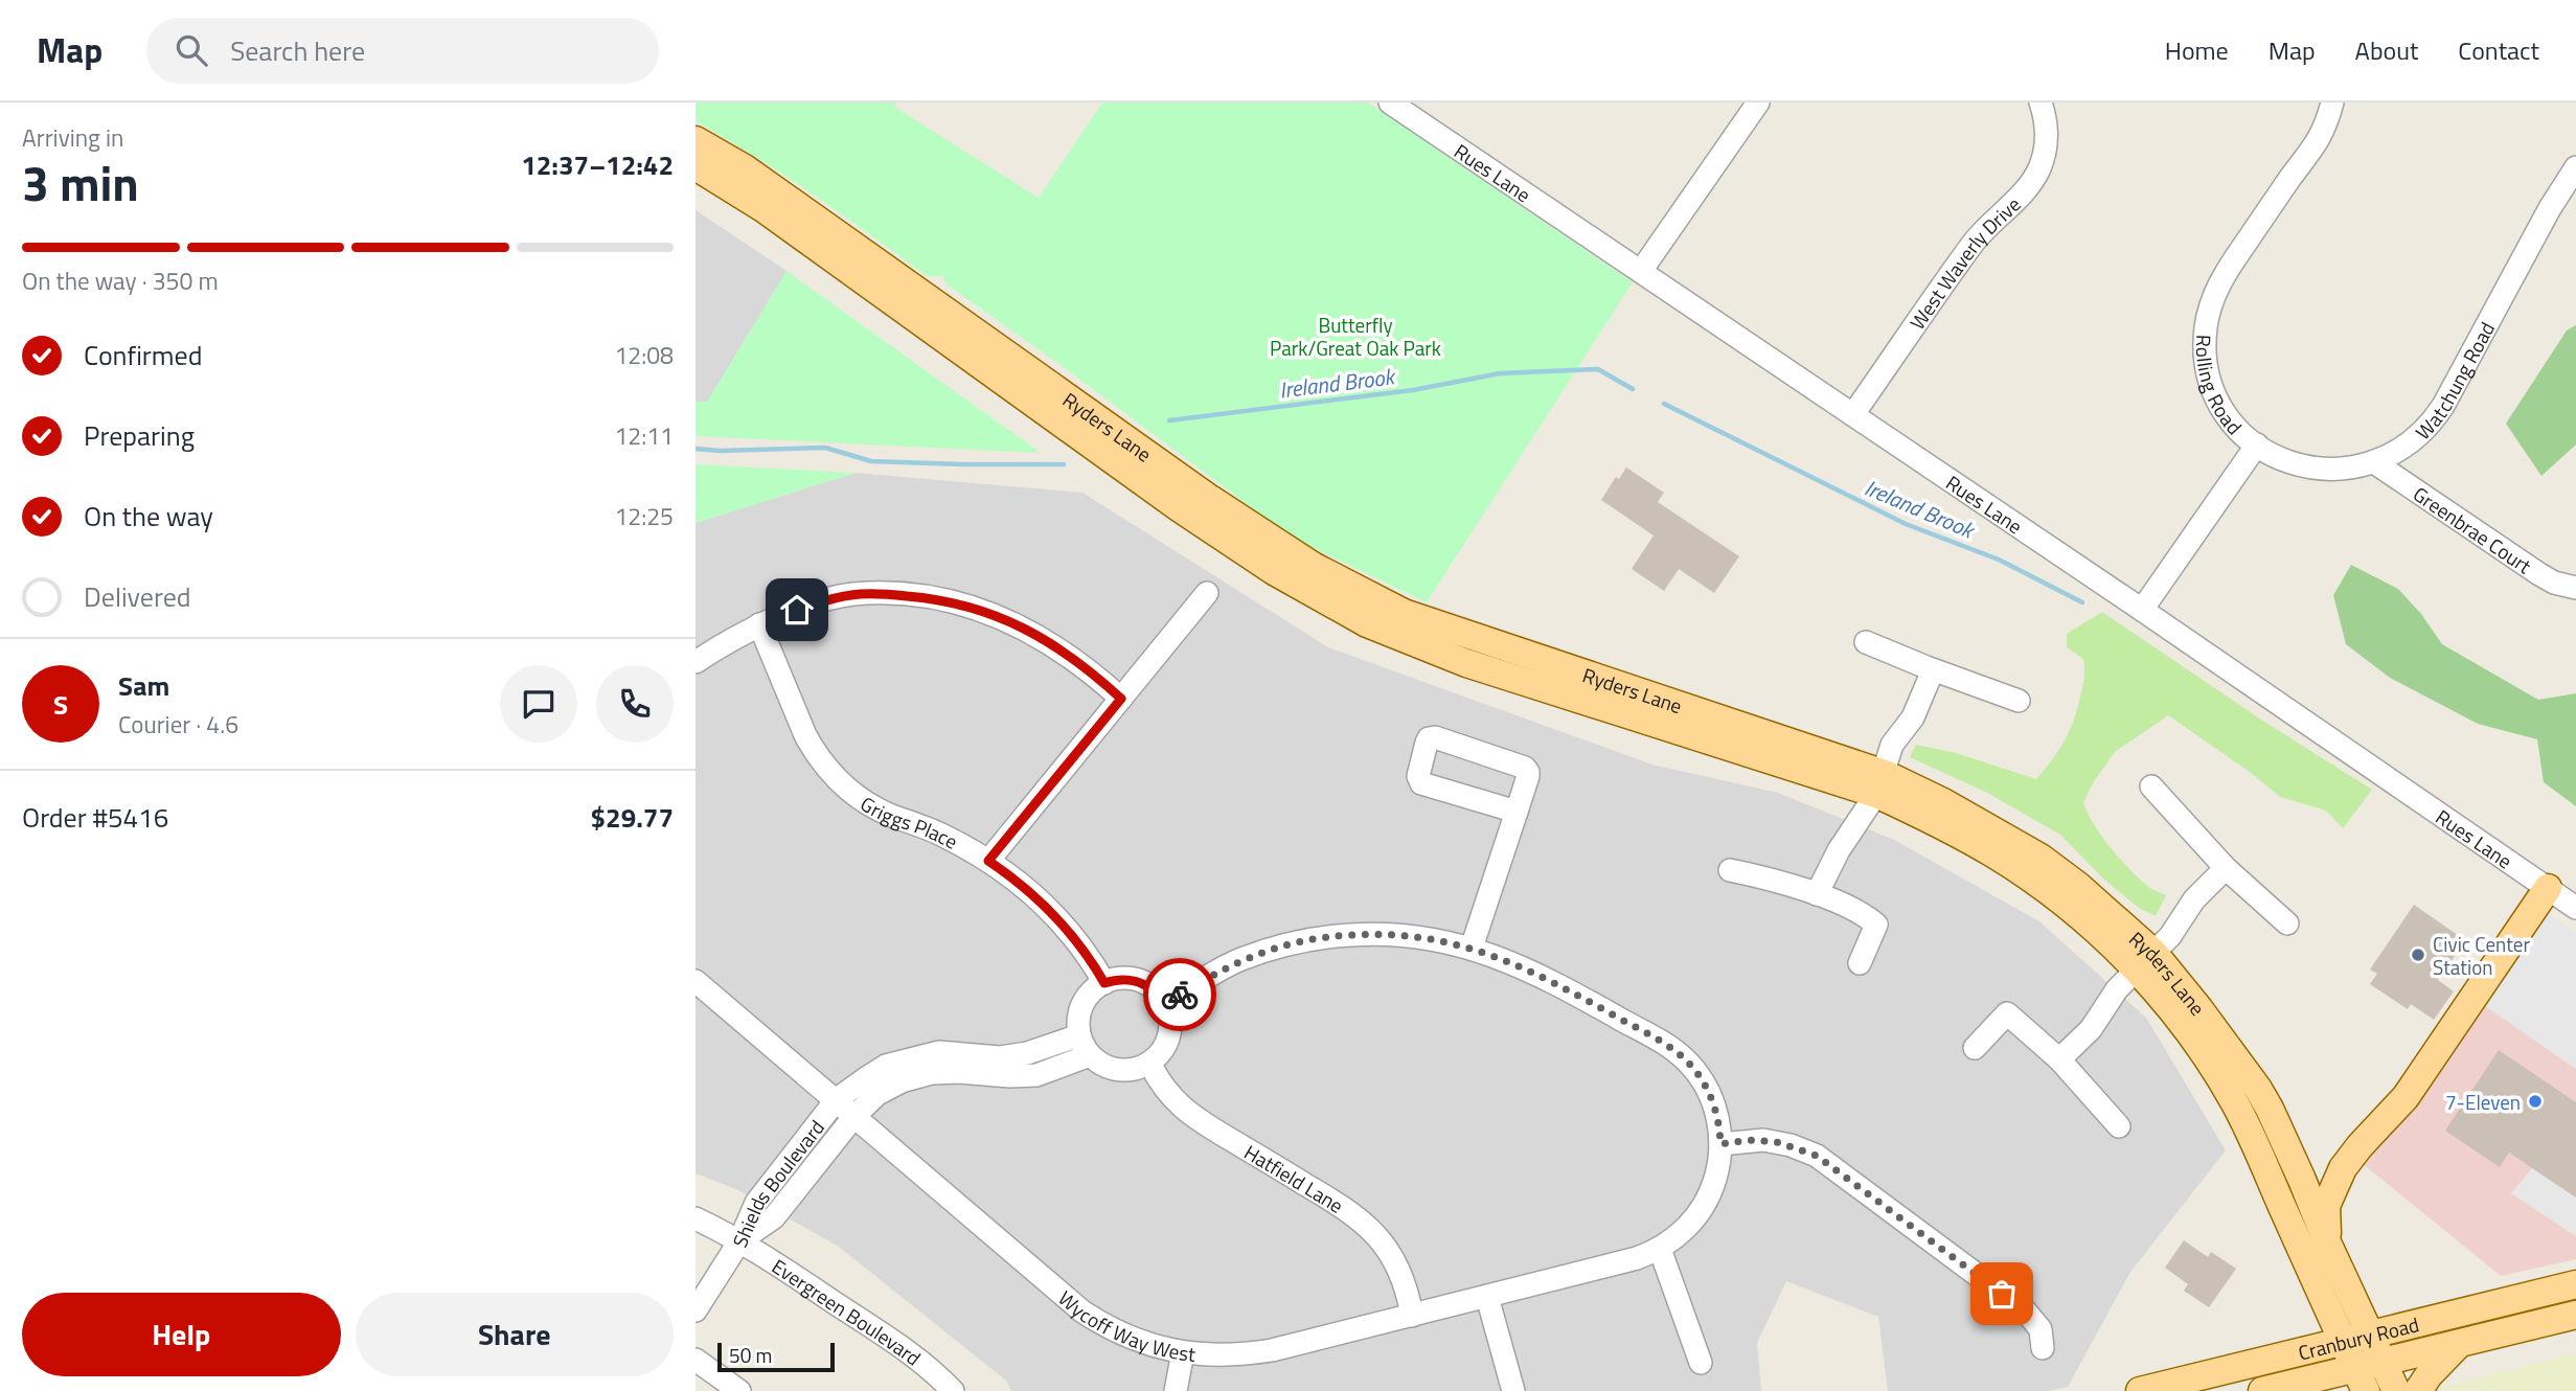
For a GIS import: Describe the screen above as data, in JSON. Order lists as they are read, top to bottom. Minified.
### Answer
{"streets":{"main road":["Ryders Lane","Cranbury Road"],"street":["Rues Lane","West Waverly Drive","Watchung Road","Rolling Road","Greenbrae Court","Griggs Place","Shields Boulevard","Hatfield Lane","Evergreen Boulevard","Wycoff Way West"]},"crossings":[["Rues Lane","West Waverly Drive"],["Rues Lane","Rolling Road"],["Watchung Road","Rolling Road"],["Watchung Road","Greenbrae Court"],["Ryders Lane","Cranbury Road"],["Griggs Place","Shields Boulevard"],["Griggs Place","Hatfield Lane"],["Shields Boulevard","Hatfield Lane"],["Shields Boulevard","Evergreen Boulevard"],["Shields Boulevard","Wycoff Way West"],["Hatfield Lane","Wycoff Way West"]],"water":["Ireland Brook"],"parks":["Butterfly Park/Great Oak Park"],"places":["Civic Center Station","7-Eleven"],"scale_bar":"50 m","page":{"header":"Map","search":"Search here","nav":["Home","Map","About","Contact"],"heading":["3 min","Arriving in","12:37–12:42"],"panel":["Sam","Courier · 4.6","Order #5416","$29.77"],"bar":"On the way · 350 m","list":[["Confirmed","12:08"],["Preparing","12:11"],["On the way","12:25"],"Delivered"],"round":"S","buttons":["Help","Share"],"scale":"50 m"}}
